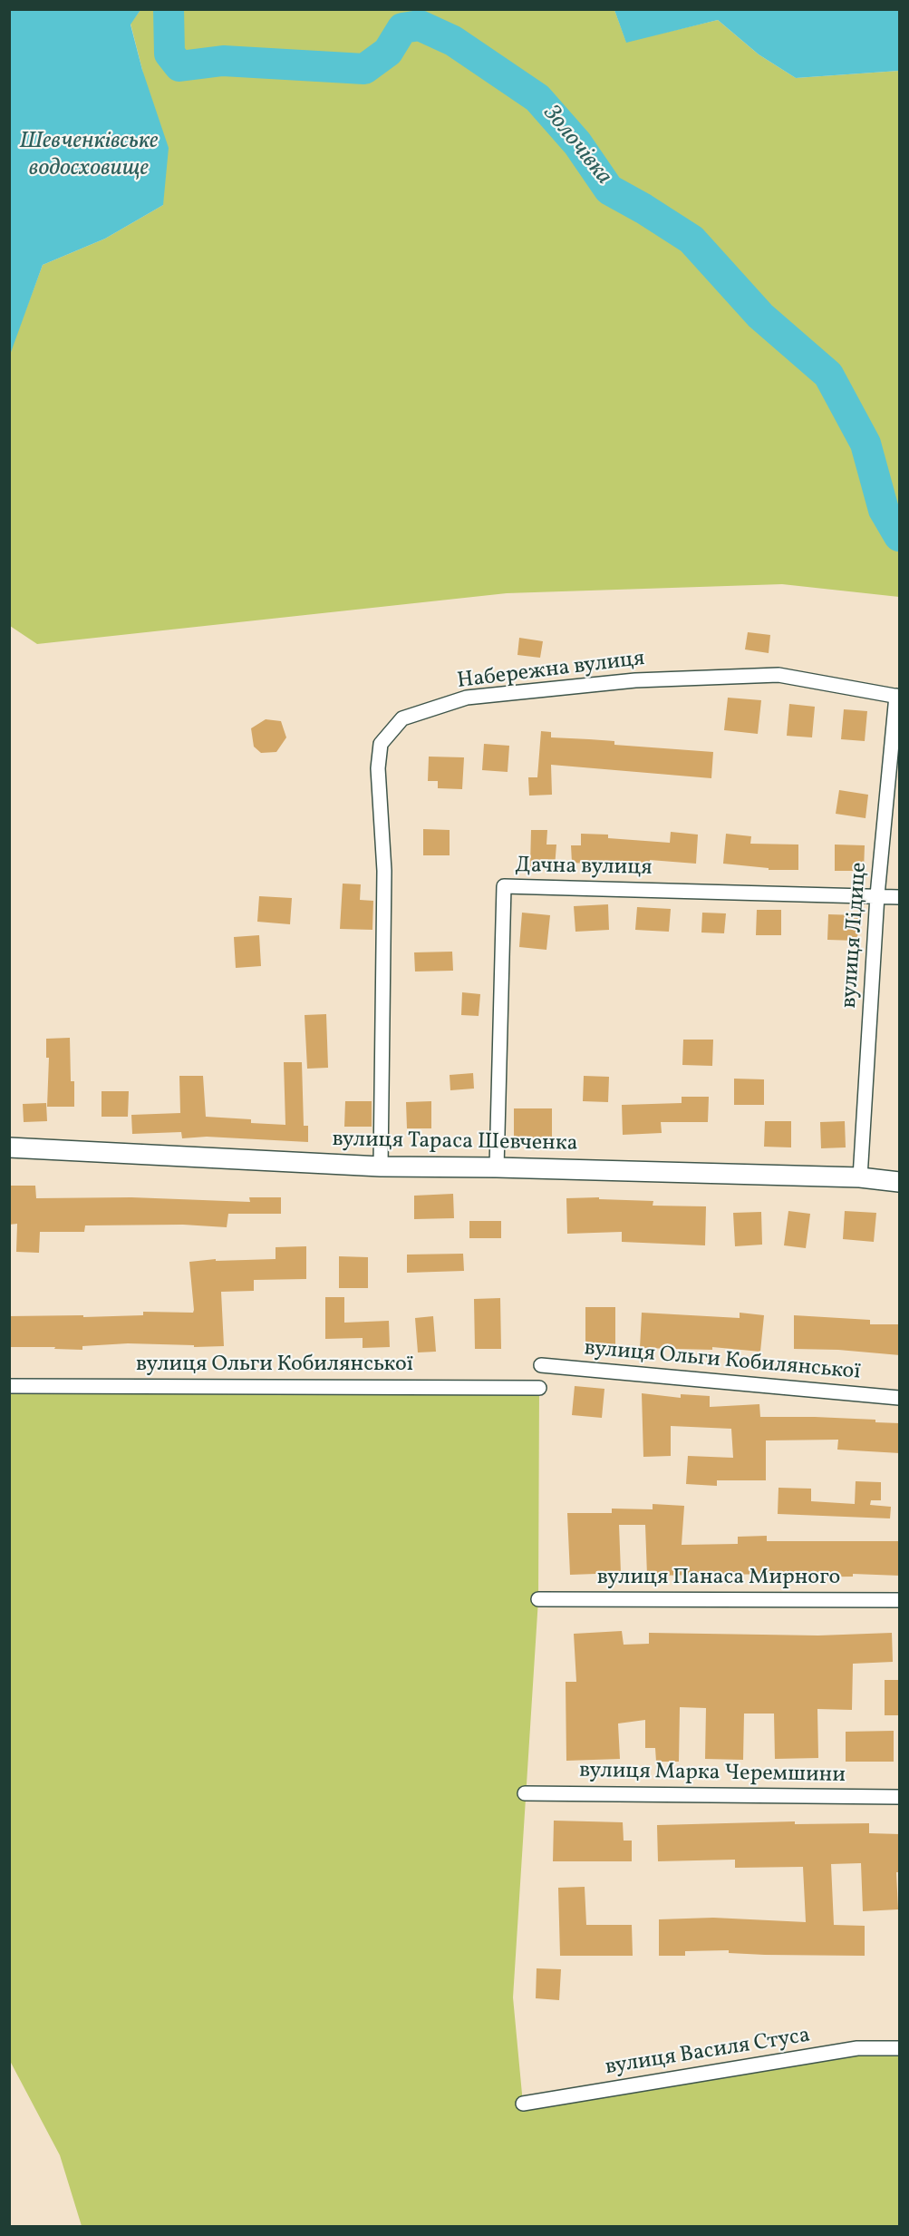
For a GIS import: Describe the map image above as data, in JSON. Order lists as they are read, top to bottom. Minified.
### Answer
{"streets":{"main road":["вулиця Тараса Шевченка"],"street":["Набережна вулиця","Дачна вулиця","вулиця Лідице","вулиця Ольги Кобилянської","вулиця Панаса Мирного","вулиця Марка Черемшини","вулиця Василя Стуса"]},"crossings":[["Набережна вулиця","вулиця Лідице"],["Набережна вулиця","вулиця Тараса Шевченка"],["Дачна вулиця","вулиця Лідице"],["Дачна вулиця","вулиця Тараса Шевченка"],["вулиця Лідице","вулиця Тараса Шевченка"]],"water":["Шевченківське водосховище","Золочівка"]}
